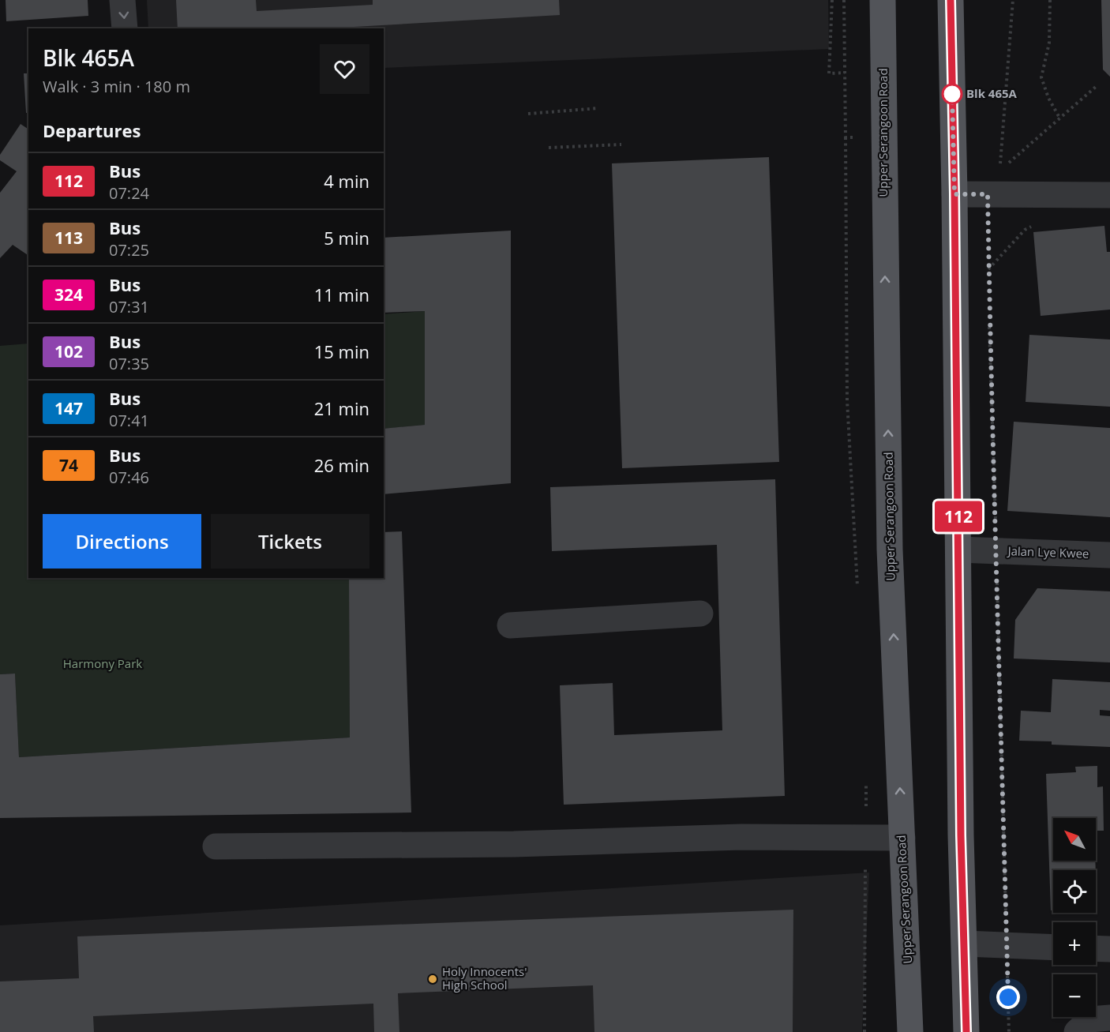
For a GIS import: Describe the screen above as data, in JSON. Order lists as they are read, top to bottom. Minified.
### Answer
{"streets":{"main road":["Upper Serangoon Road"],"street":["Jalan Lye Kwee"]},"parks":["Harmony Park"],"places":["Blk 465A","Holy Innocents' High School"],"lines":["bus line 112"],"north":"top left","page":{"on_map":"112","heading":[["Blk 465A","Walk · 3 min · 180 m"],"Departures"],"list":[{"mark":"112","name":"Bus","note":"07:24","value":"4 min"},{"mark":"113","name":"Bus","note":"07:25","value":"5 min"},{"mark":"324","name":"Bus","note":"07:31","value":"11 min"},{"mark":"102","name":"Bus","note":"07:35","value":"15 min"},{"mark":"147","name":"Bus","note":"07:41","value":"21 min"},{"mark":"74","name":"Bus","note":"07:46","value":"26 min"}],"buttons":["Directions","Tickets"],"map_buttons":["+","−"]}}
